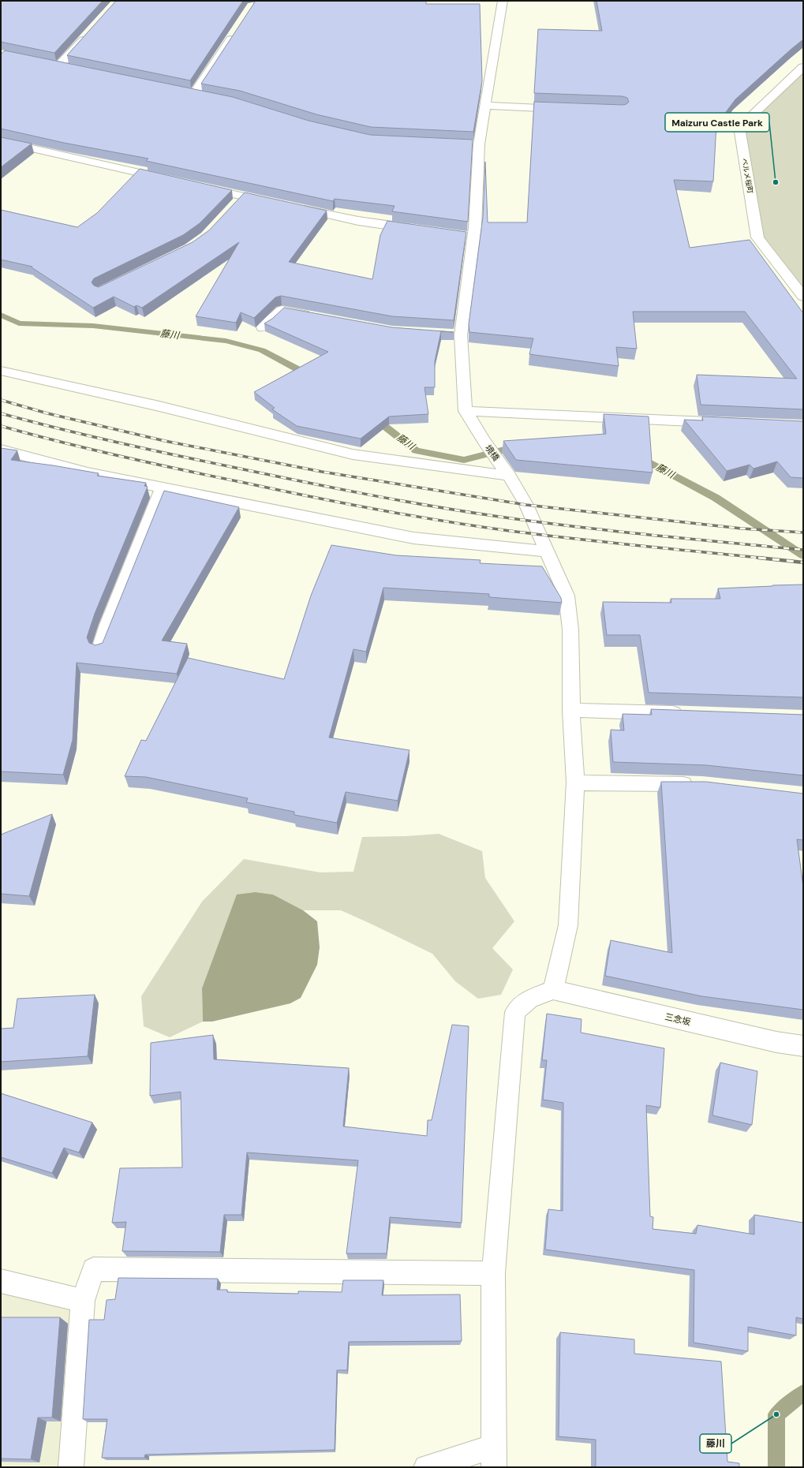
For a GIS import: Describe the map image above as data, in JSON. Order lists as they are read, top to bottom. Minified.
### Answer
{"streets":{"street":["ベルメ桜町","境橋","三念坂"]},"crossings":[["境橋","三念坂"]],"water":["藤川"],"places":["Maizuru Castle Park","藤川"]}
